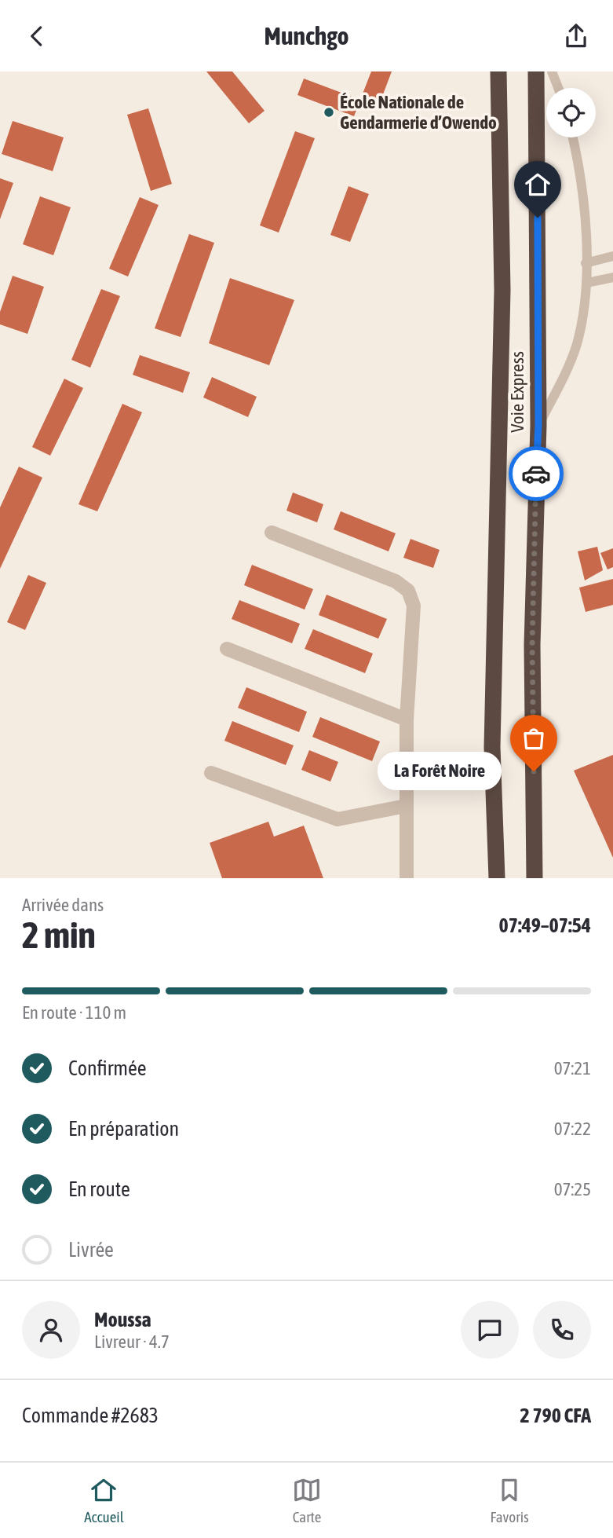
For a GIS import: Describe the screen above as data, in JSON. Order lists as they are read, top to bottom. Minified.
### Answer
{"streets":{"highway":["Voie Express"]},"places":["École Nationale de Gendarmerie d’Owendo","La Forêt Noire"],"page":{"header":"Munchgo","bubble":"La Forêt Noire","heading":["2 min","Arrivée dans","07:49–07:54"],"panel":["Moussa","Livreur · 4.7","Commande #2683","2 790 CFA"],"bar":"En route · 110 m","list":[["Confirmée","07:21"],["En préparation","07:22"],["En route","07:25"],"Livrée"],"tabs":["Accueil","Carte","Favoris"]}}
